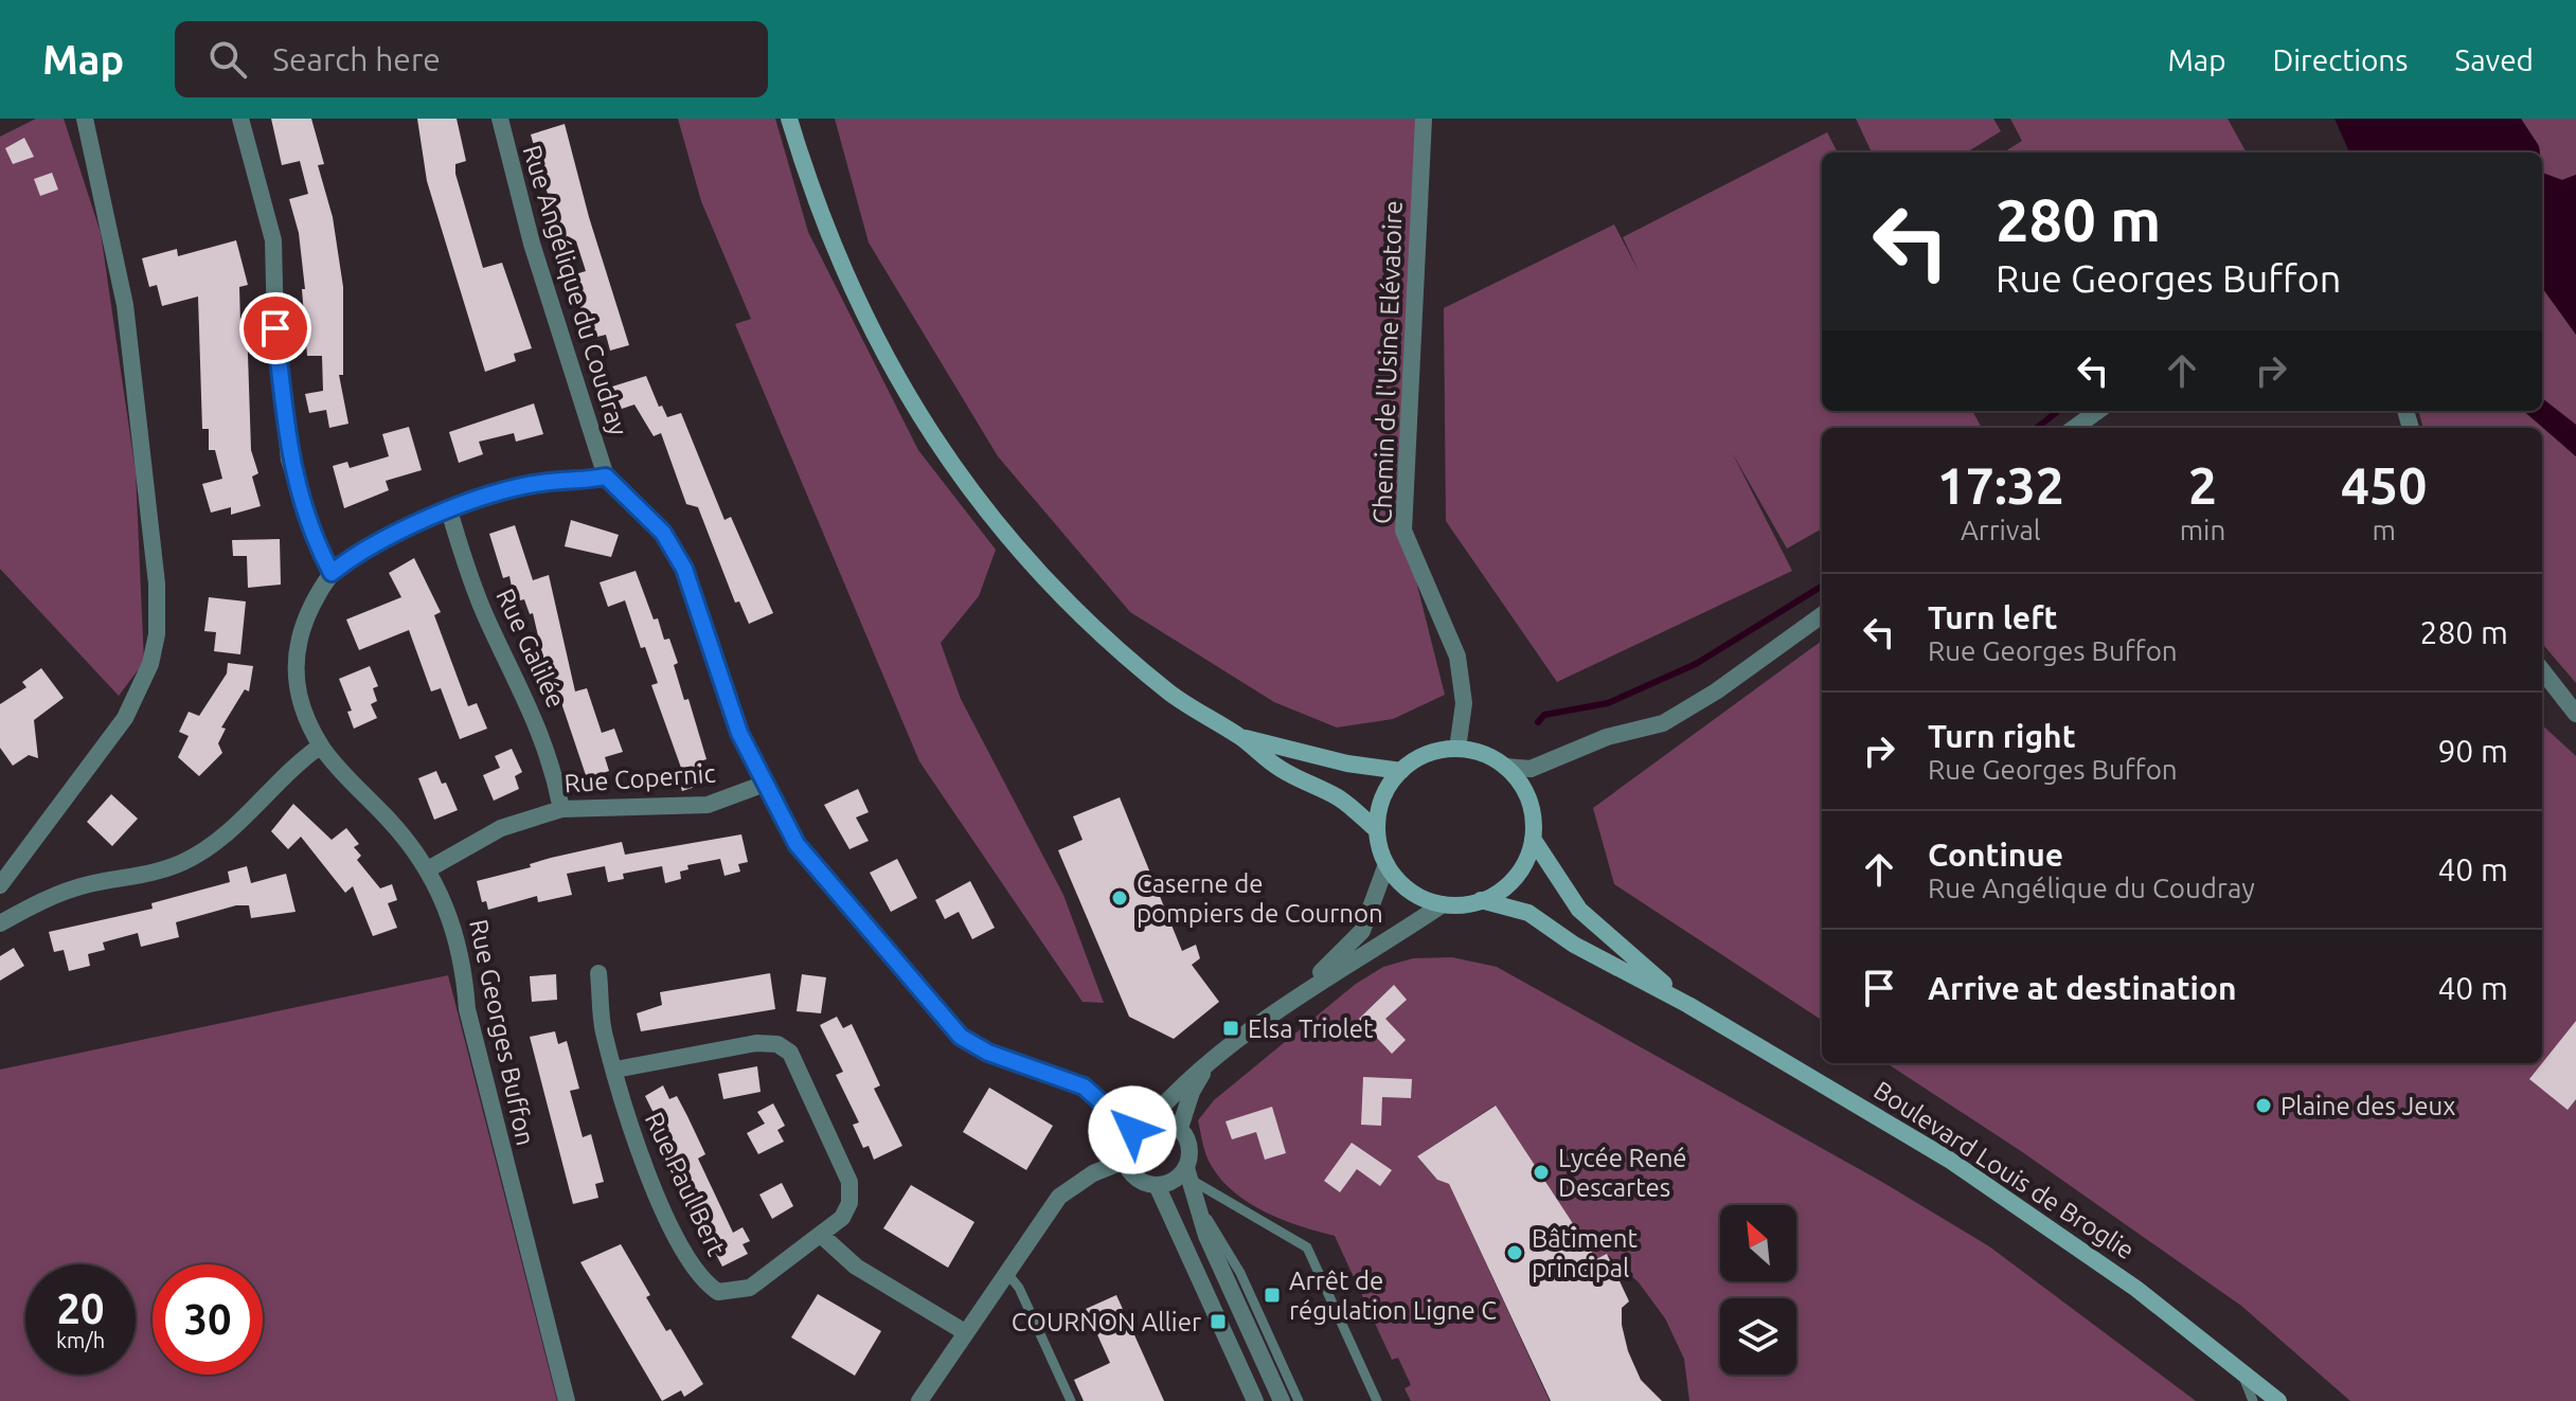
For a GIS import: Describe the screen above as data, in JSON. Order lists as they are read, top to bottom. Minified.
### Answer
{"streets":{"main road":["Boulevard Louis de Broglie"],"street":["Rue Angélique du Coudray","Chemin de l'Usine Elévatoire","Rue Galilée","Rue Copernic","Rue Georges Buffon","Rue Paul Bert"]},"crossings":[["Rue Angélique du Coudray","Rue Georges Buffon"],["Chemin de l'Usine Elévatoire","Boulevard Louis de Broglie"],["Rue Galilée","Rue Copernic"],["Rue Galilée","Rue Georges Buffon"],["Rue Copernic","Rue Georges Buffon"]],"places":{"other":["Caserne de pompiers de Cournon","Plaine des Jeux","Lycée René Descartes","Bâtiment principal"],"transit":["Elsa Triolet","Arrêt de régulation Ligne C","COURNON Allier"]},"north":"top left","page":{"header":"Map","search":"Search here","nav":["Map","Directions","Saved"],"turn":["280 m","Rue Georges Buffon"],"eta":["17:32","Arrival","2","min","450","m"],"list":[{"name":"Turn left","note":"Rue Georges Buffon","value":"280 m"},{"name":"Turn right","note":"Rue Georges Buffon","value":"90 m"},{"name":"Continue","note":"Rue Angélique du Coudray","value":"40 m"},{"name":"Arrive at destination","value":"40 m"}],"speed":"20 km/h","limit":"30"}}
